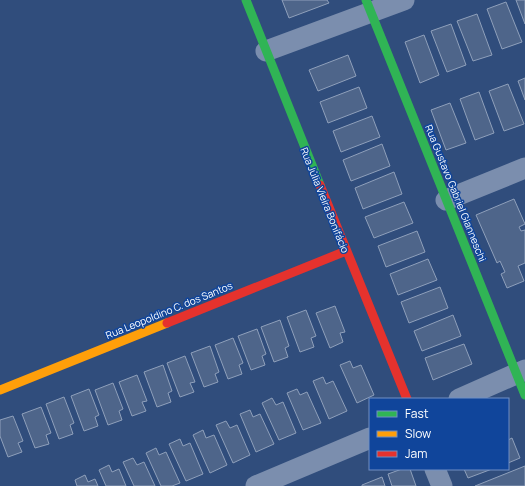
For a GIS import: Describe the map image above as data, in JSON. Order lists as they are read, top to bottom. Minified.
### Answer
{"streets":{"street":["Rua Gustavo Gabriel Gianneschi","Rua Júlia Vieira Bonifácio","Rua Leopoldino C. dos Santos"]},"crossings":[["Rua Júlia Vieira Bonifácio","Rua Leopoldino C. dos Santos"]],"legend":["Fast","Slow","Jam"]}
